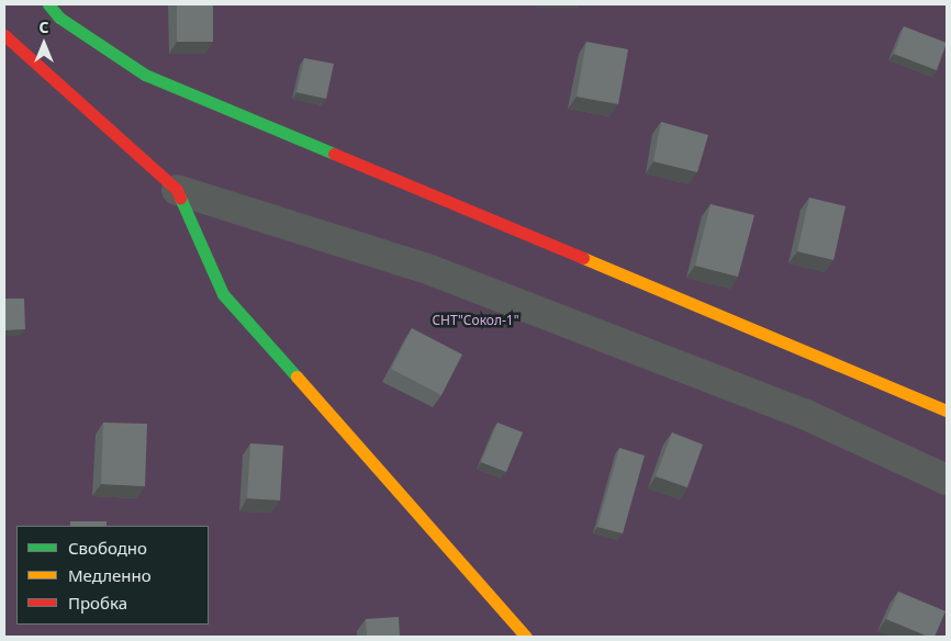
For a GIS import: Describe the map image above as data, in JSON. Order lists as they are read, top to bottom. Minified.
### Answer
{"parks":["СНТ\"Сокол-1\""],"legend":["Свободно","Медленно","Пробка"],"north":"top"}
